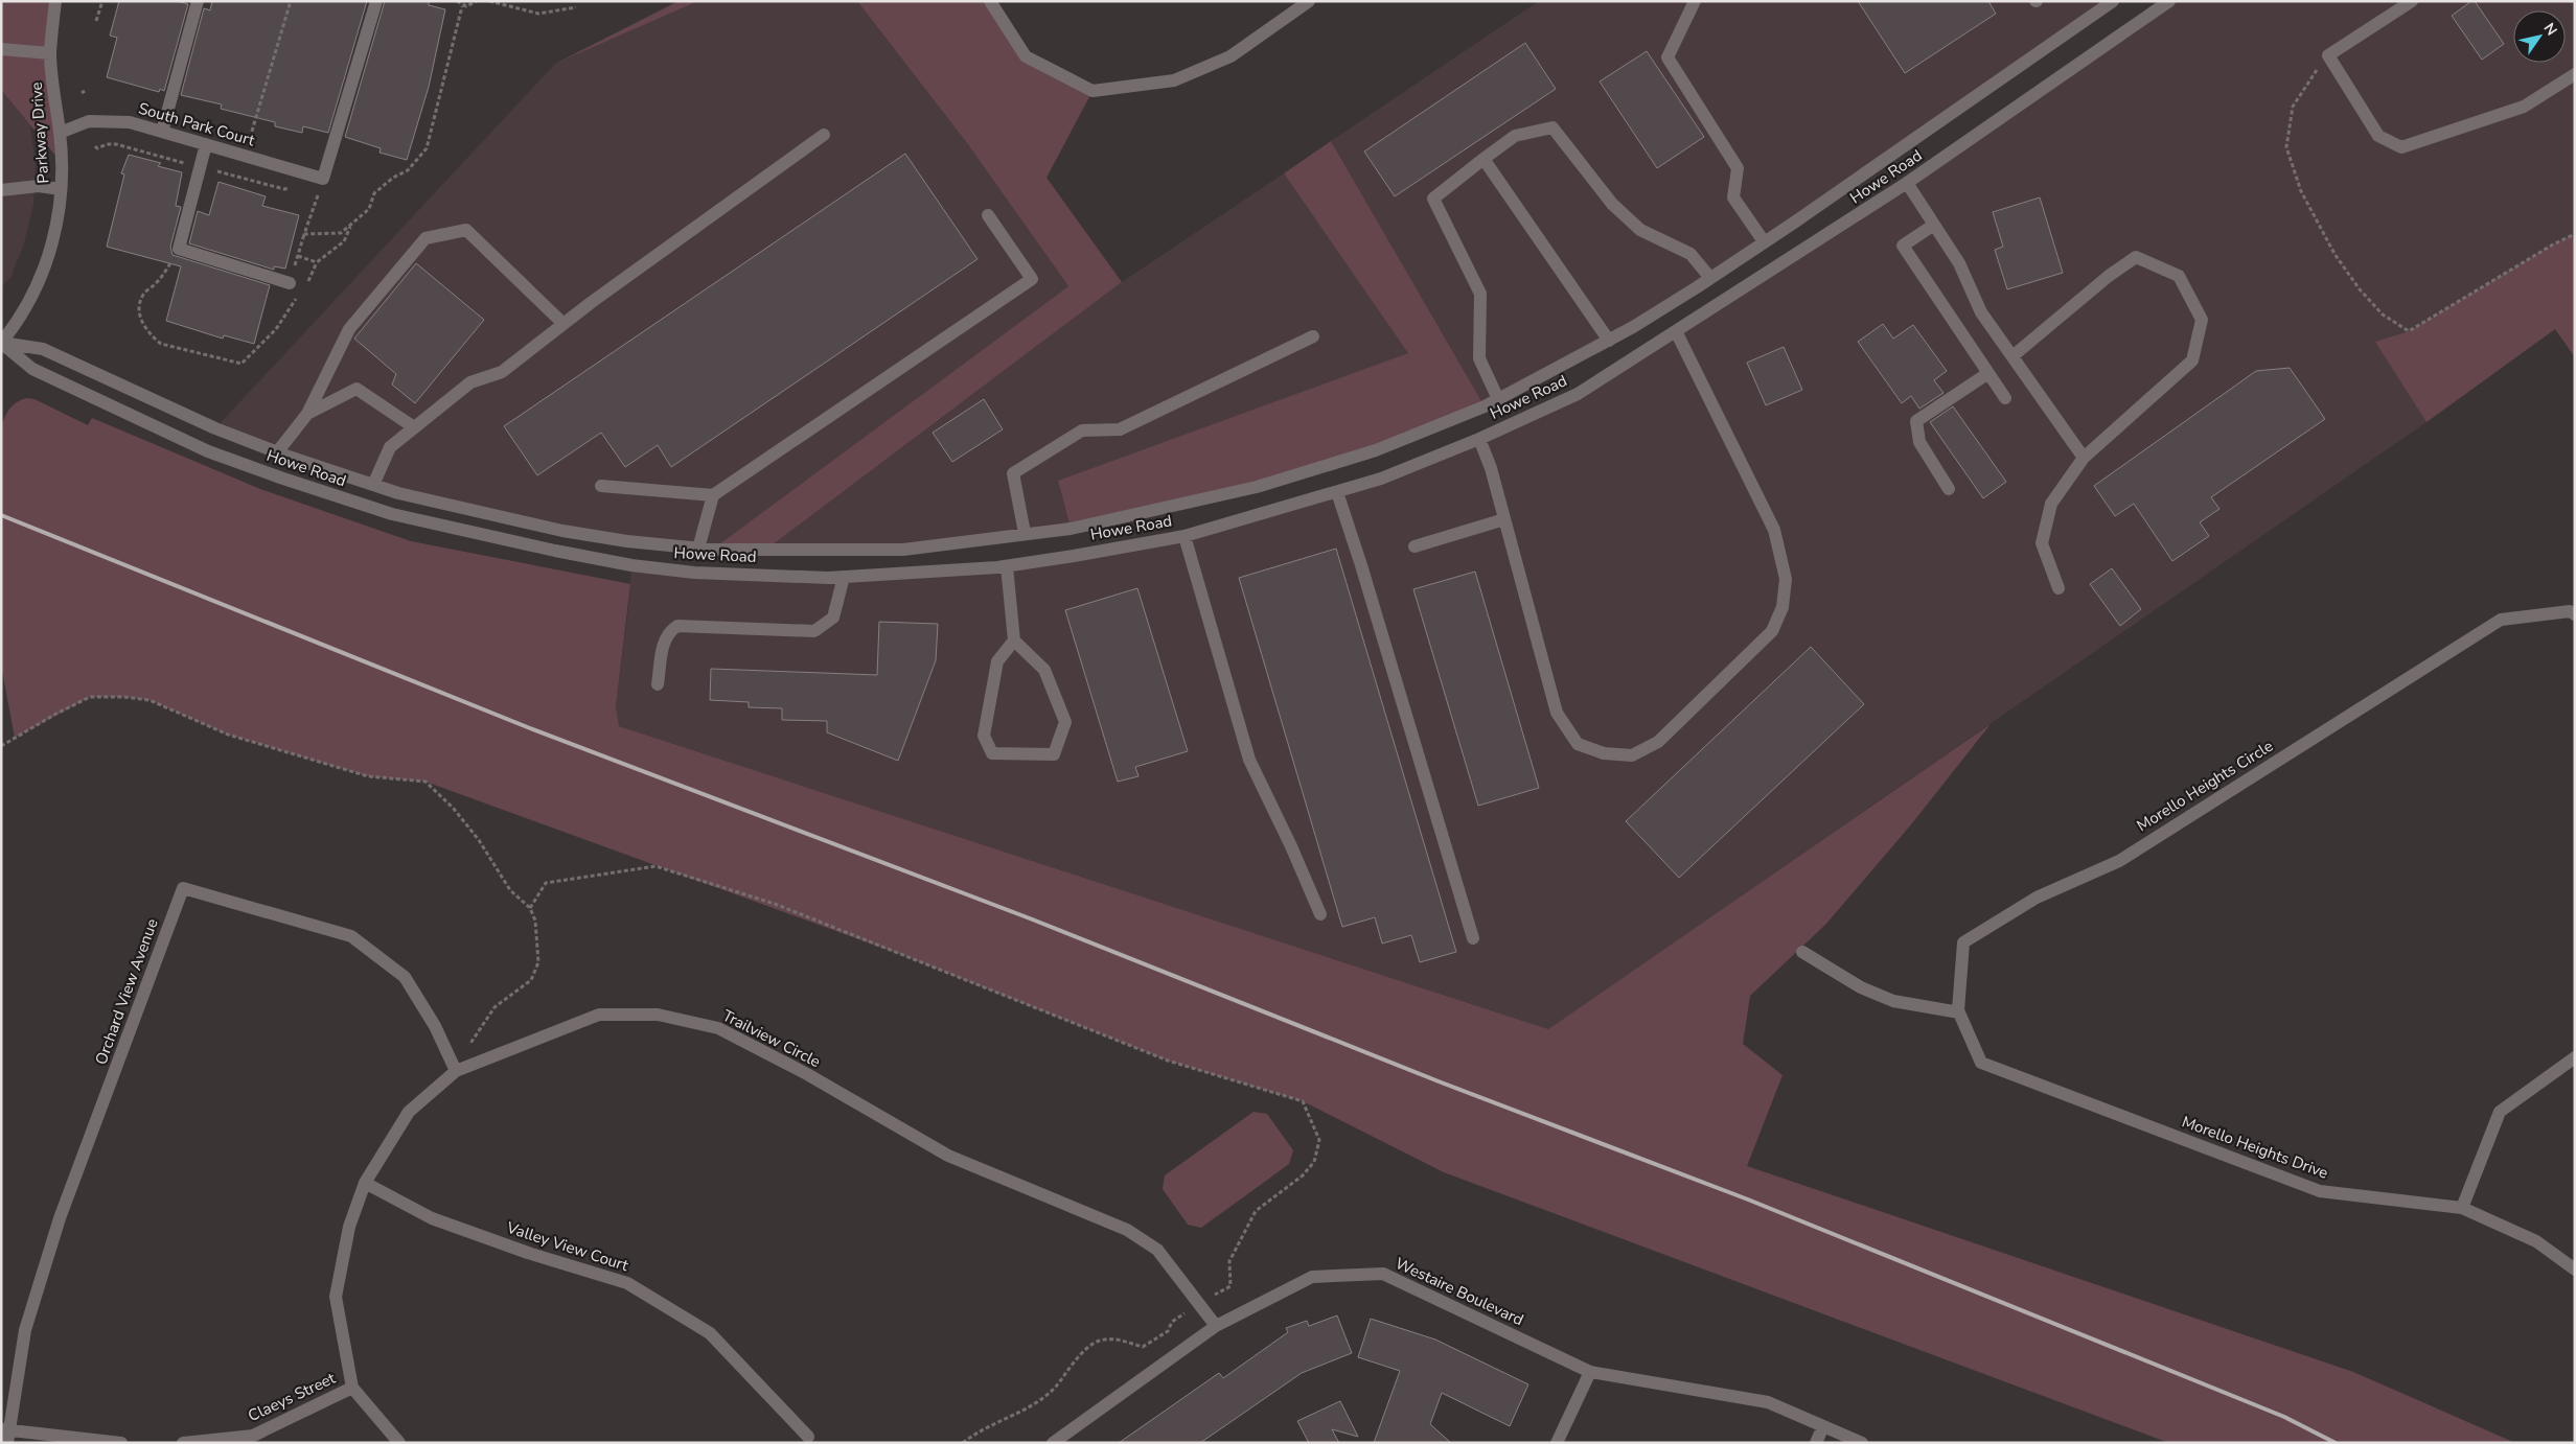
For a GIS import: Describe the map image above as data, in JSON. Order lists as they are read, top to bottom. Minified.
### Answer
{"streets":{"street":["South Park Court","Parkway Drive","Howe Road","Morello Heights Circle","Orchard View Avenue","Trailview Circle","Morello Heights Drive","Valley View Court","Westaire Boulevard","Claeys Street"]},"crossings":[["South Park Court","Parkway Drive"],["Parkway Drive","Howe Road"],["Morello Heights Circle","Morello Heights Drive"],["Orchard View Avenue","Trailview Circle"],["Trailview Circle","Valley View Court"],["Trailview Circle","Westaire Boulevard"],["Trailview Circle","Claeys Street"]],"north":"top right"}
